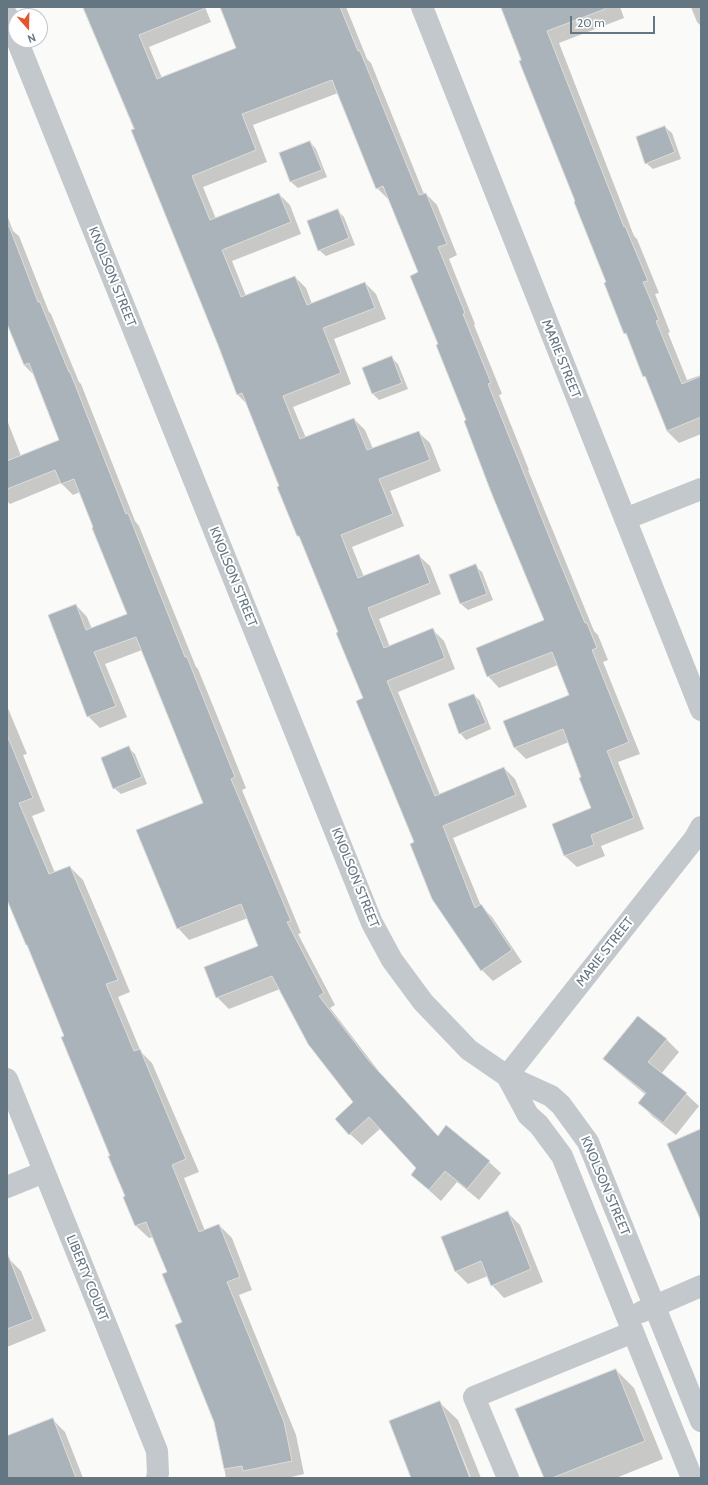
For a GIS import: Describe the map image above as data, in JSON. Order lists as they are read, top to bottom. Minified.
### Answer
{"streets":{"street":["KNOLSON STREET","MARIE STREET","LIBERTY COURT"]},"crossings":[["KNOLSON STREET","MARIE STREET"]],"scale_bar":"20 m","north":"bottom"}
